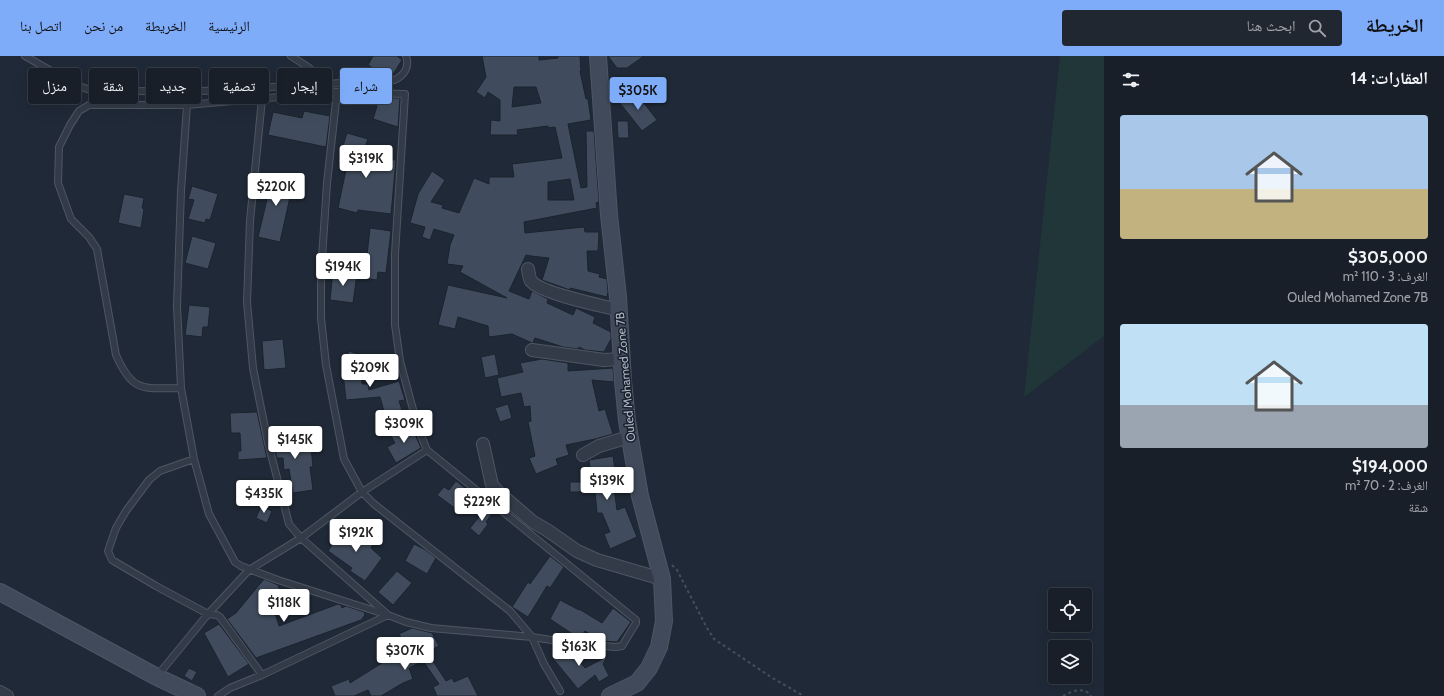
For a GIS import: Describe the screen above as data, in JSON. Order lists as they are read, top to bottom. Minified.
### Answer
{"streets":{"main road":["Ouled Mohamed Zone 7B"]},"page":{"header":"الخريطة","search":"ابحث هنا","nav":["الرئيسية","الخريطة","من نحن","اتصل بنا"],"heading":"العقارات: 14","chip":["شراء","إيجار","تصفية","جديد","شقة","منزل"],"price":["$305K","$319K","$220K","$194K","$209K","$309K","$145K","$139K","$435K","$229K","$192K","$118K","$163K","$307K"],"list":[{"name":"$305,000","note":"الغرف: 3 · 110 m² · Ouled Mohamed Zone 7B"},{"name":"$194,000","note":"الغرف: 2 · 70 m² · شقة"}]}}
